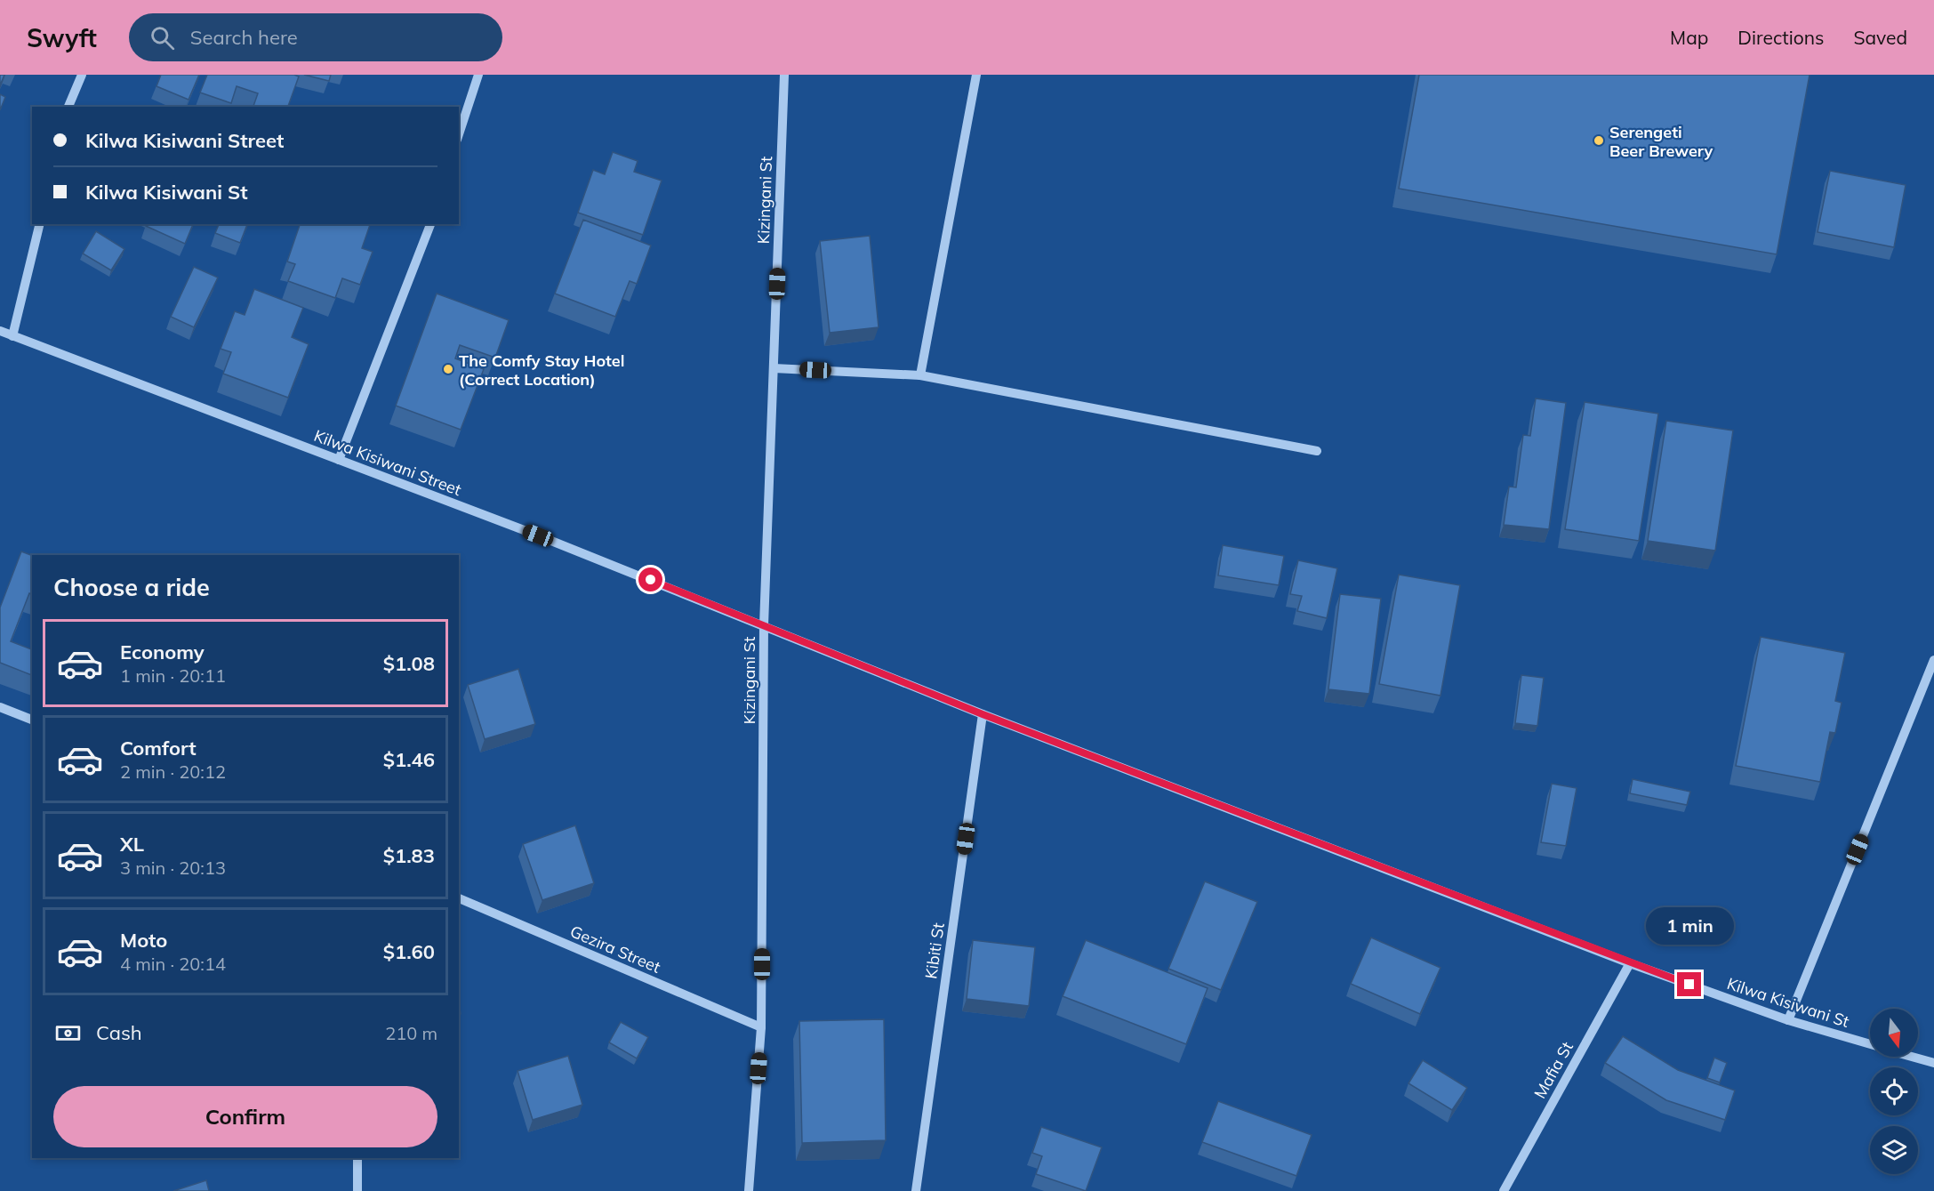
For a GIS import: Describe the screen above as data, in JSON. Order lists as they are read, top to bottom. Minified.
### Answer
{"streets":{"street":["Kizingani St","Kilwa Kisiwani Street","Gezira Street","Kibiti St","Kilwa Kisiwani St","Mafia St"]},"crossings":[["Kizingani St","Kilwa Kisiwani Street"],["Kizingani St","Gezira Street"],["Kizingani St","Kilwa Kisiwani St"],["Kilwa Kisiwani Street","Kilwa Kisiwani St"],["Kibiti St","Kilwa Kisiwani St"],["Kilwa Kisiwani St","Mafia St"]],"places":["Serengeti Beer Brewery","The Comfy Stay Hotel (Correct Location)"],"north":"bottom","page":{"header":"Swyft","search":"Search here","nav":["Map","Directions","Saved"],"banner":["Kilwa Kisiwani Street","Kilwa Kisiwani St"],"heading":"Choose a ride","list":[{"name":"Economy","note":"1 min · 20:11","value":"$1.08"},{"name":"Comfort","note":"2 min · 20:12","value":"$1.46"},{"name":"XL","note":"3 min · 20:13","value":"$1.83"},{"name":"Moto","note":"4 min · 20:14","value":"$1.60"}],"bubble":"1 min","pay":["Cash","210 m"],"buttons":"Confirm"}}
